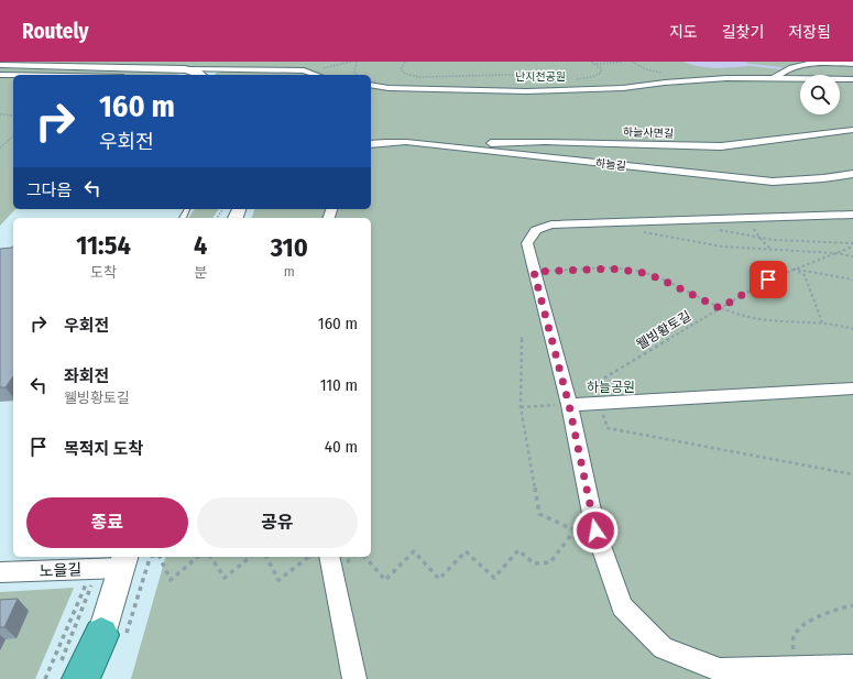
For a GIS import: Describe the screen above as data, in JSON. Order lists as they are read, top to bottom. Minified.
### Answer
{"streets":{"street":["하늘사면길","하늘길","노을길"],"path":["웰빙황토길"]},"crossings":[["하늘사면길","하늘길"]],"parks":["난지천공원","하늘공원"],"page":{"header":"Routely","nav":["지도","길찾기","저장됨"],"turn":["160 m","우회전"],"then":"그다음","eta":["11:54","도착","4","분","310","m"],"list":[{"name":"우회전","value":"160 m"},{"name":"좌회전","note":"웰빙황토길","value":"110 m"},{"name":"목적지 도착","value":"40 m"}],"buttons":["종료","공유"]}}
